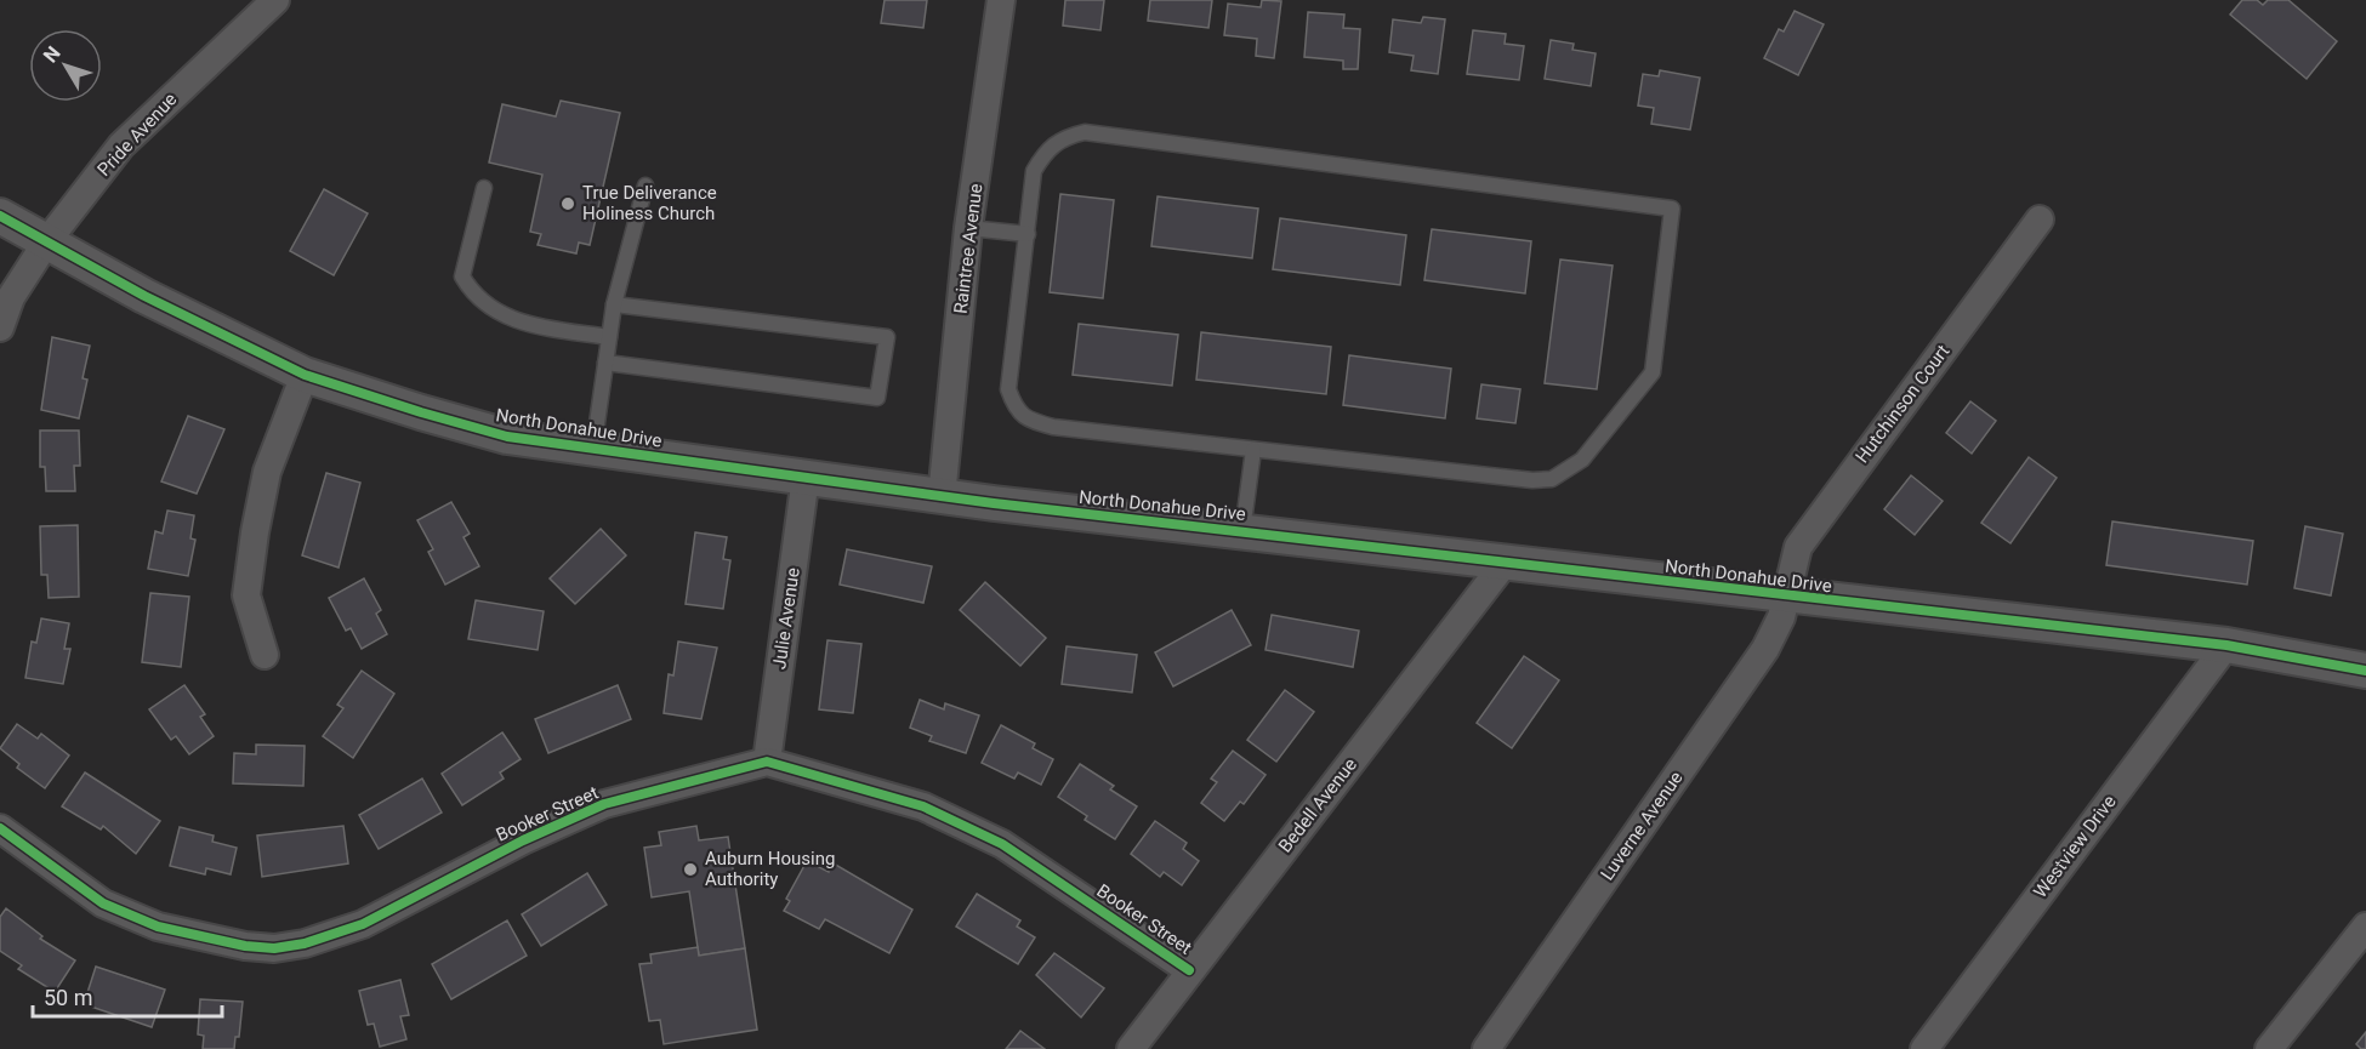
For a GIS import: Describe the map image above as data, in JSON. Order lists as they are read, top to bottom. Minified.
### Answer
{"streets":{"street":["Pride Avenue","Raintree Avenue","Hutchinson Court","North Donahue Drive","Julie Avenue","Bedell Avenue","Booker Street","Luverne Avenue","Westview Drive"]},"crossings":[["Pride Avenue","North Donahue Drive"],["Raintree Avenue","North Donahue Drive"],["Hutchinson Court","North Donahue Drive"],["Hutchinson Court","Luverne Avenue"],["North Donahue Drive","Julie Avenue"],["North Donahue Drive","Bedell Avenue"],["North Donahue Drive","Luverne Avenue"],["North Donahue Drive","Westview Drive"],["Julie Avenue","Booker Street"],["Bedell Avenue","Booker Street"]],"places":["True Deliverance Holiness Church","Auburn Housing Authority"],"scale_bar":"50 m","north":"top left"}
